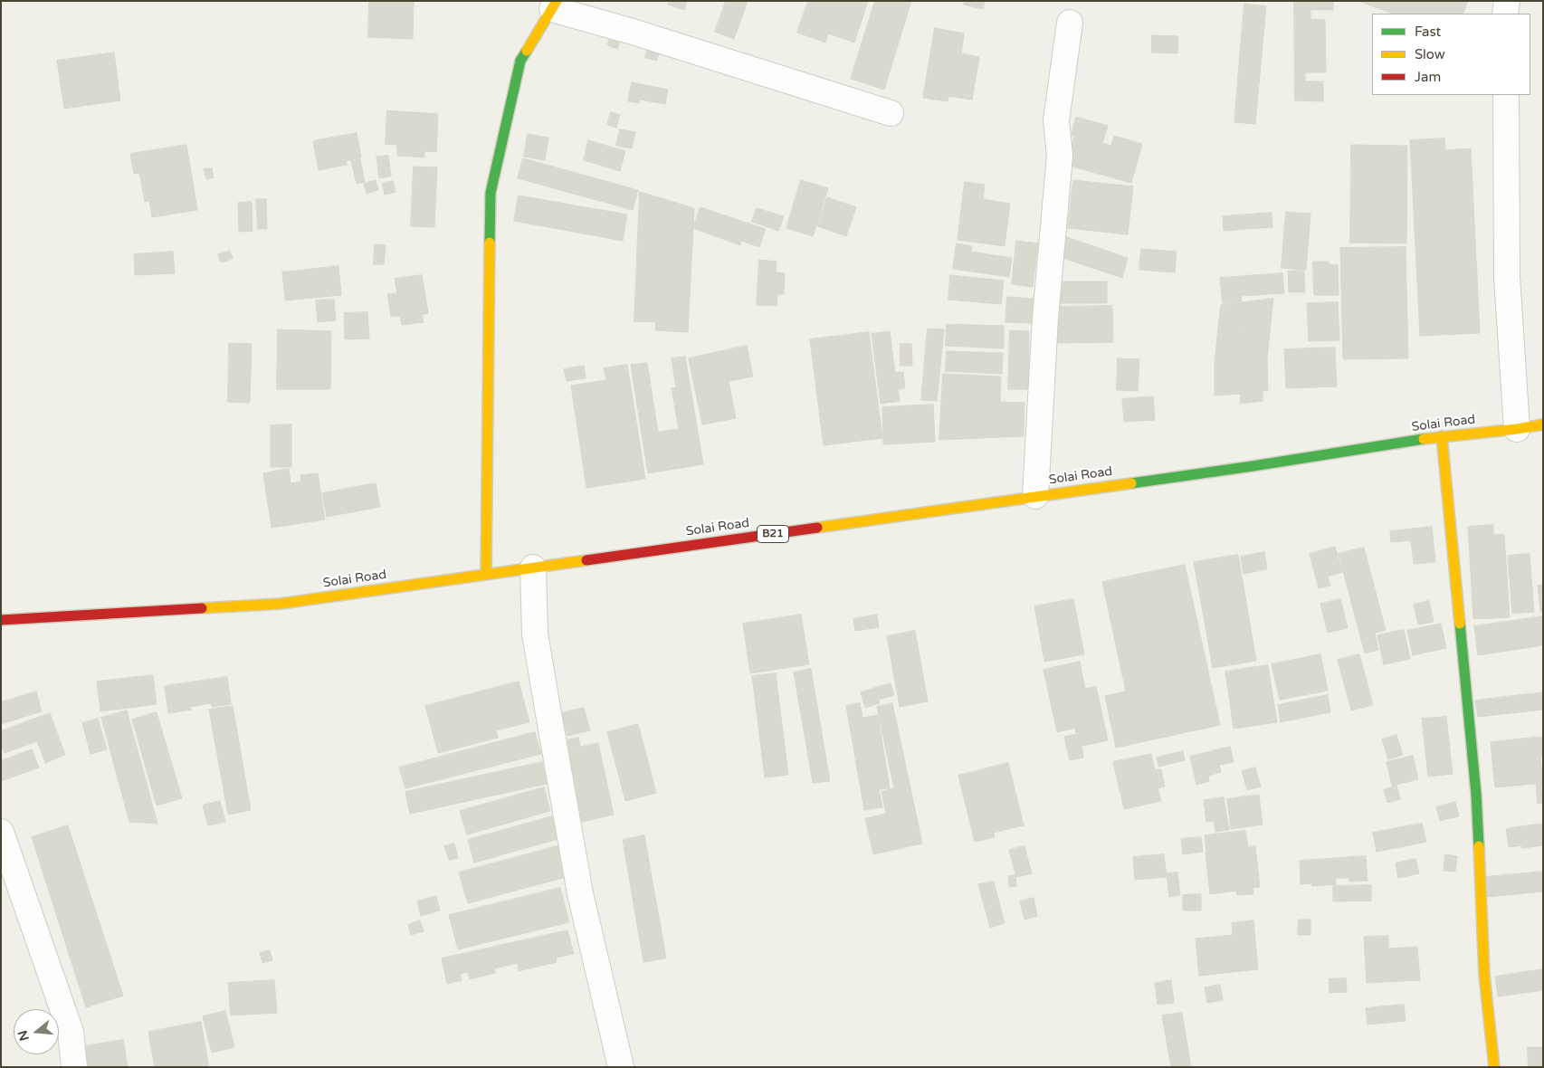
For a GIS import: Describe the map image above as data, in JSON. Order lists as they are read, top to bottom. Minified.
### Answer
{"streets":{"main road":["Solai Road","B21"]},"legend":["Fast","Slow","Jam"],"north":"left"}
